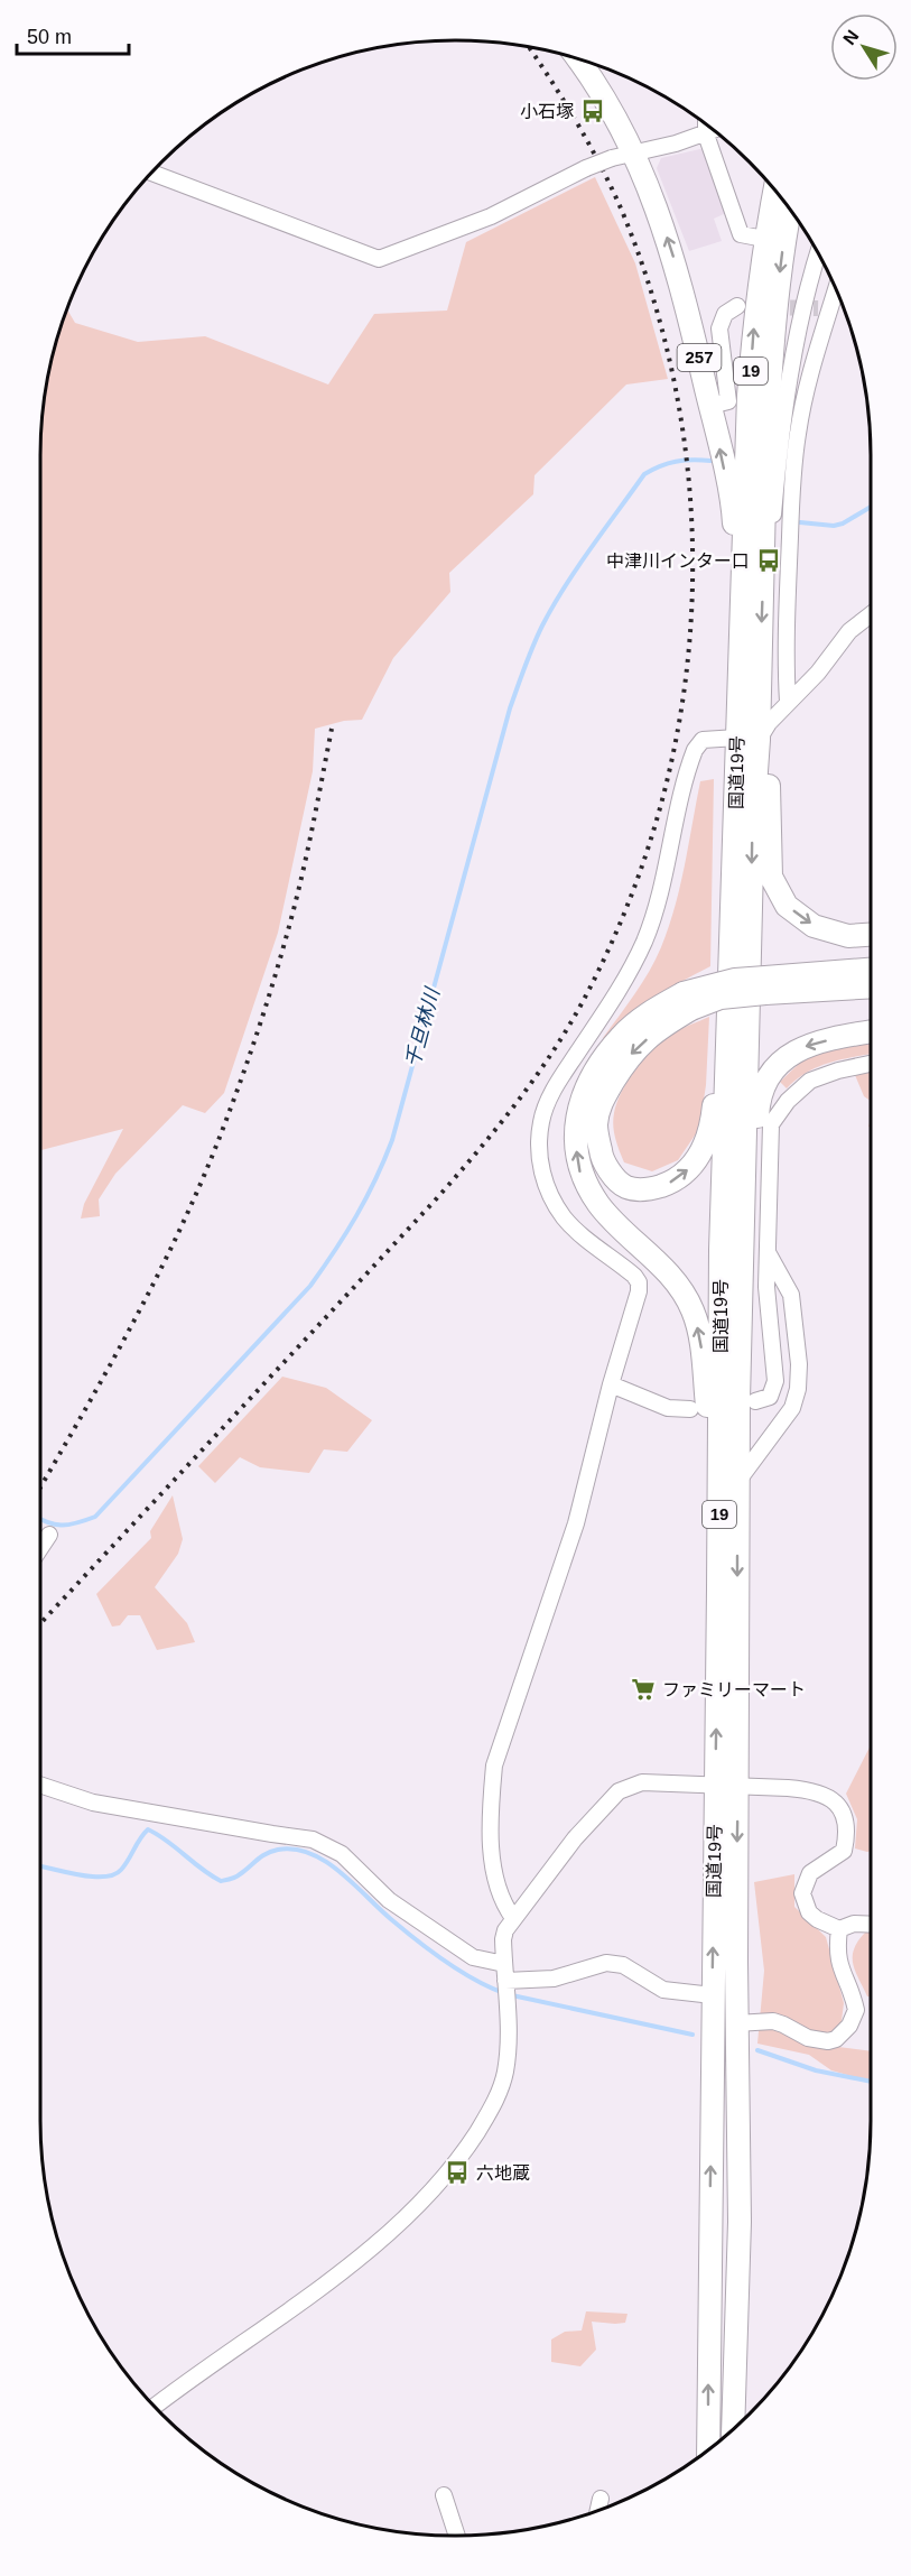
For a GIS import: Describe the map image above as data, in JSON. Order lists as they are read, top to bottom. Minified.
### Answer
{"streets":{"highway":["257","19","国道19号"]},"crossings":[["257","国道19号"],["19","国道19号"]],"water":["千旦林川"],"places":{"bus stop":["小石塚","中津川インター口","六地蔵"],"supermarket":["ファミリーマート"]},"scale_bar":"50 m","north":"top left"}
